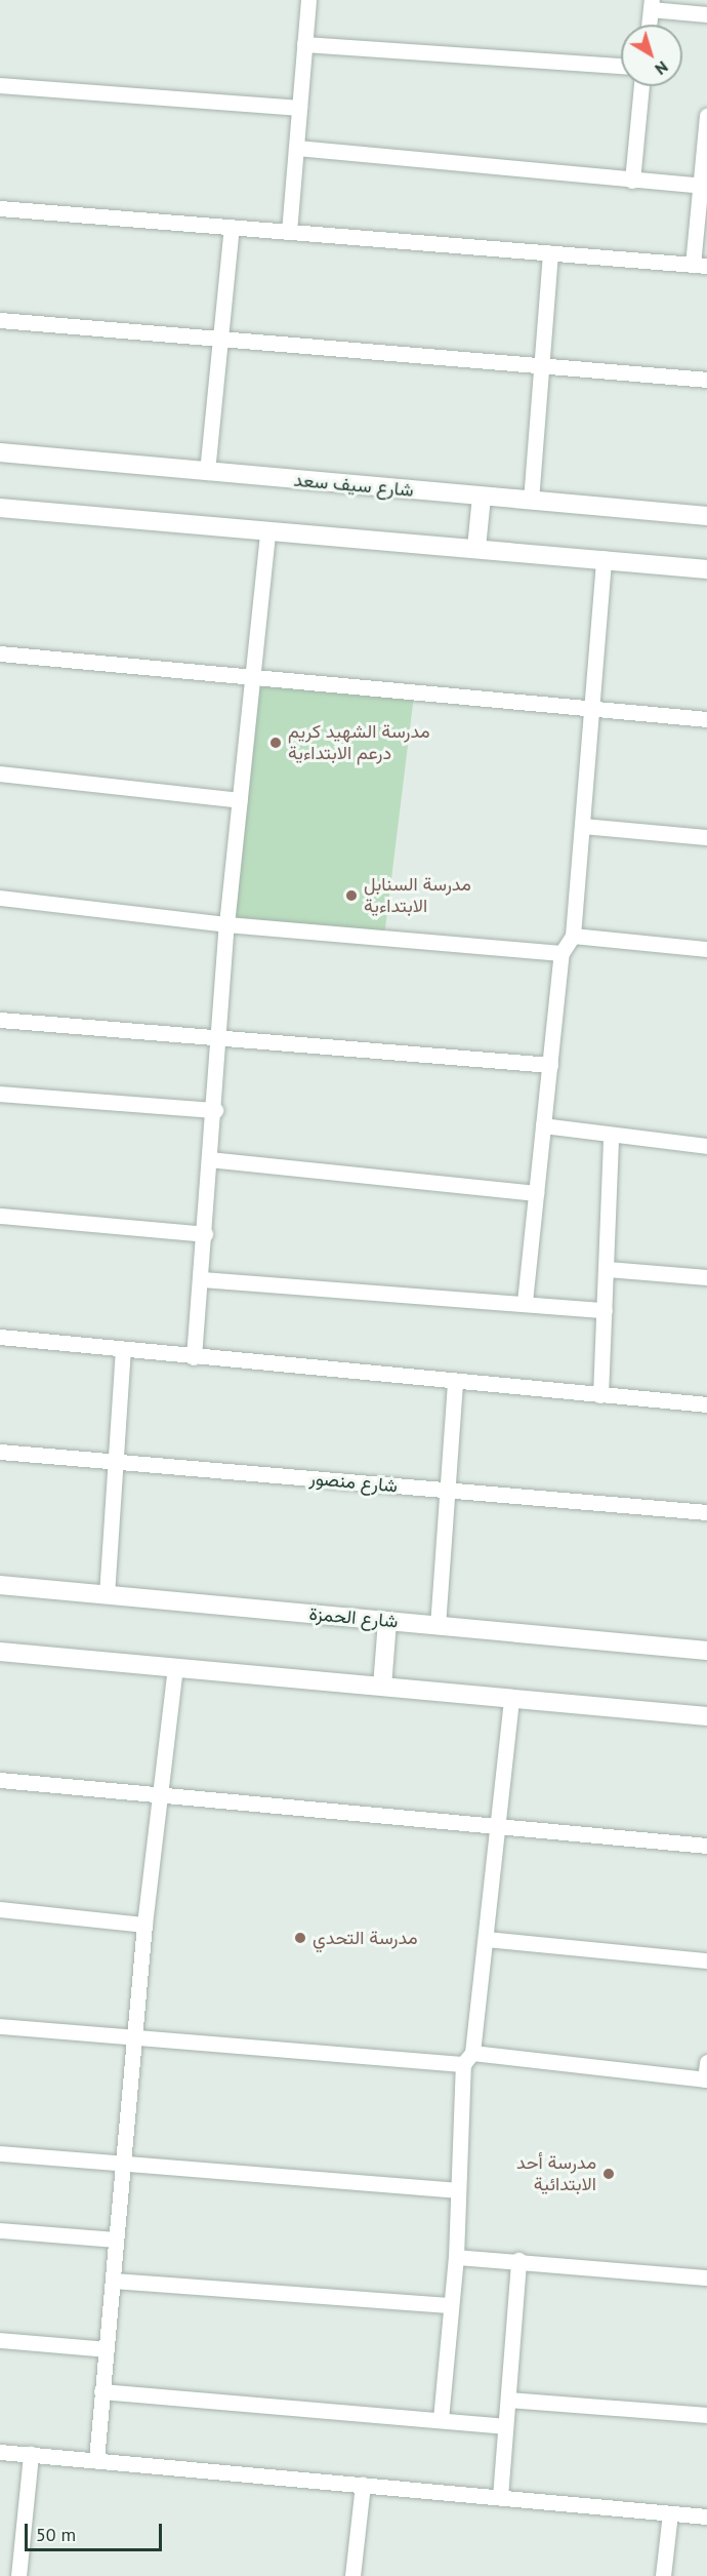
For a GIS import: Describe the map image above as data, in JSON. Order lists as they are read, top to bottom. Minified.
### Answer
{"streets":{"street":["شارع سيف سعد","شارع منصور","شارع الحمزة"]},"places":["مدرسة الشهيد كريم درعم الابتداءية","مدرسة السنابل الابتداءية","مدرسة التحدي","مدرسة أحد الابتدائية"],"scale_bar":"50 m","north":"bottom right"}
